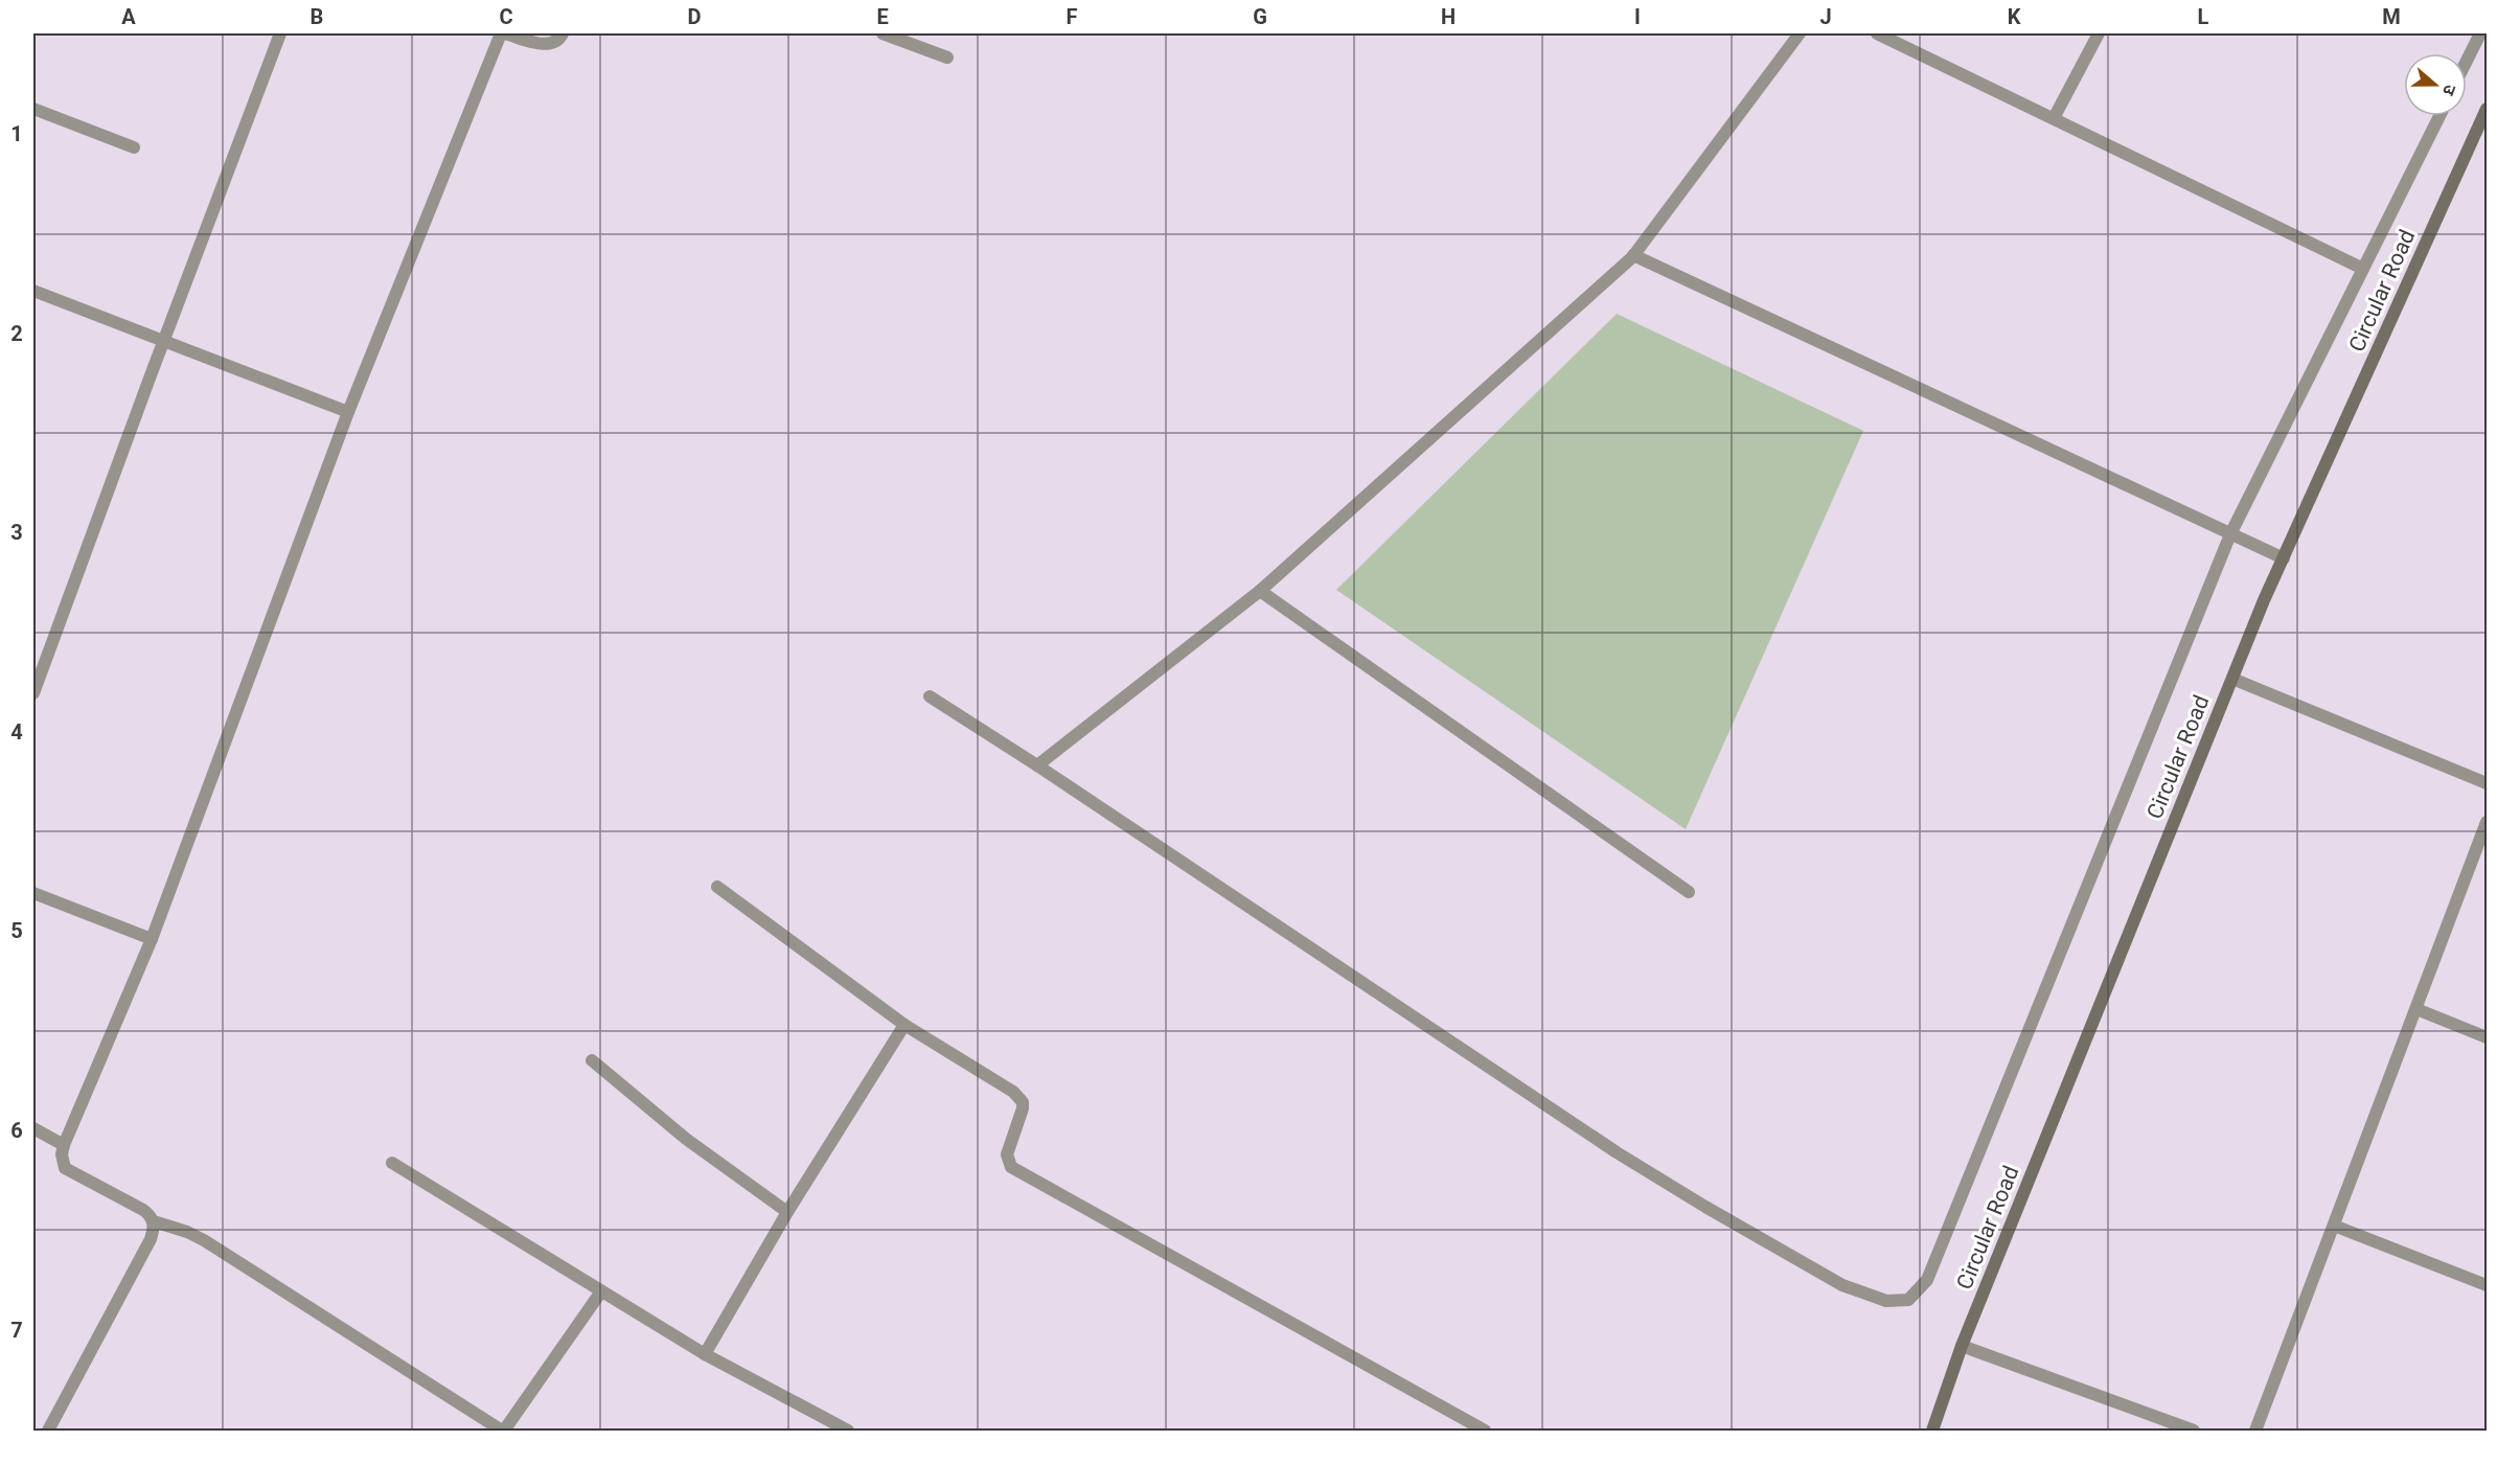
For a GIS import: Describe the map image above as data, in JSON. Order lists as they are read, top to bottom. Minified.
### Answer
{"streets":{"main road":["Circular Road"]},"north":"right","grid":{"columns":["A","B","C","D","E","F","G","H","I","J","K","L","M"],"rows":["1","2","3","4","5","6","7"]}}
